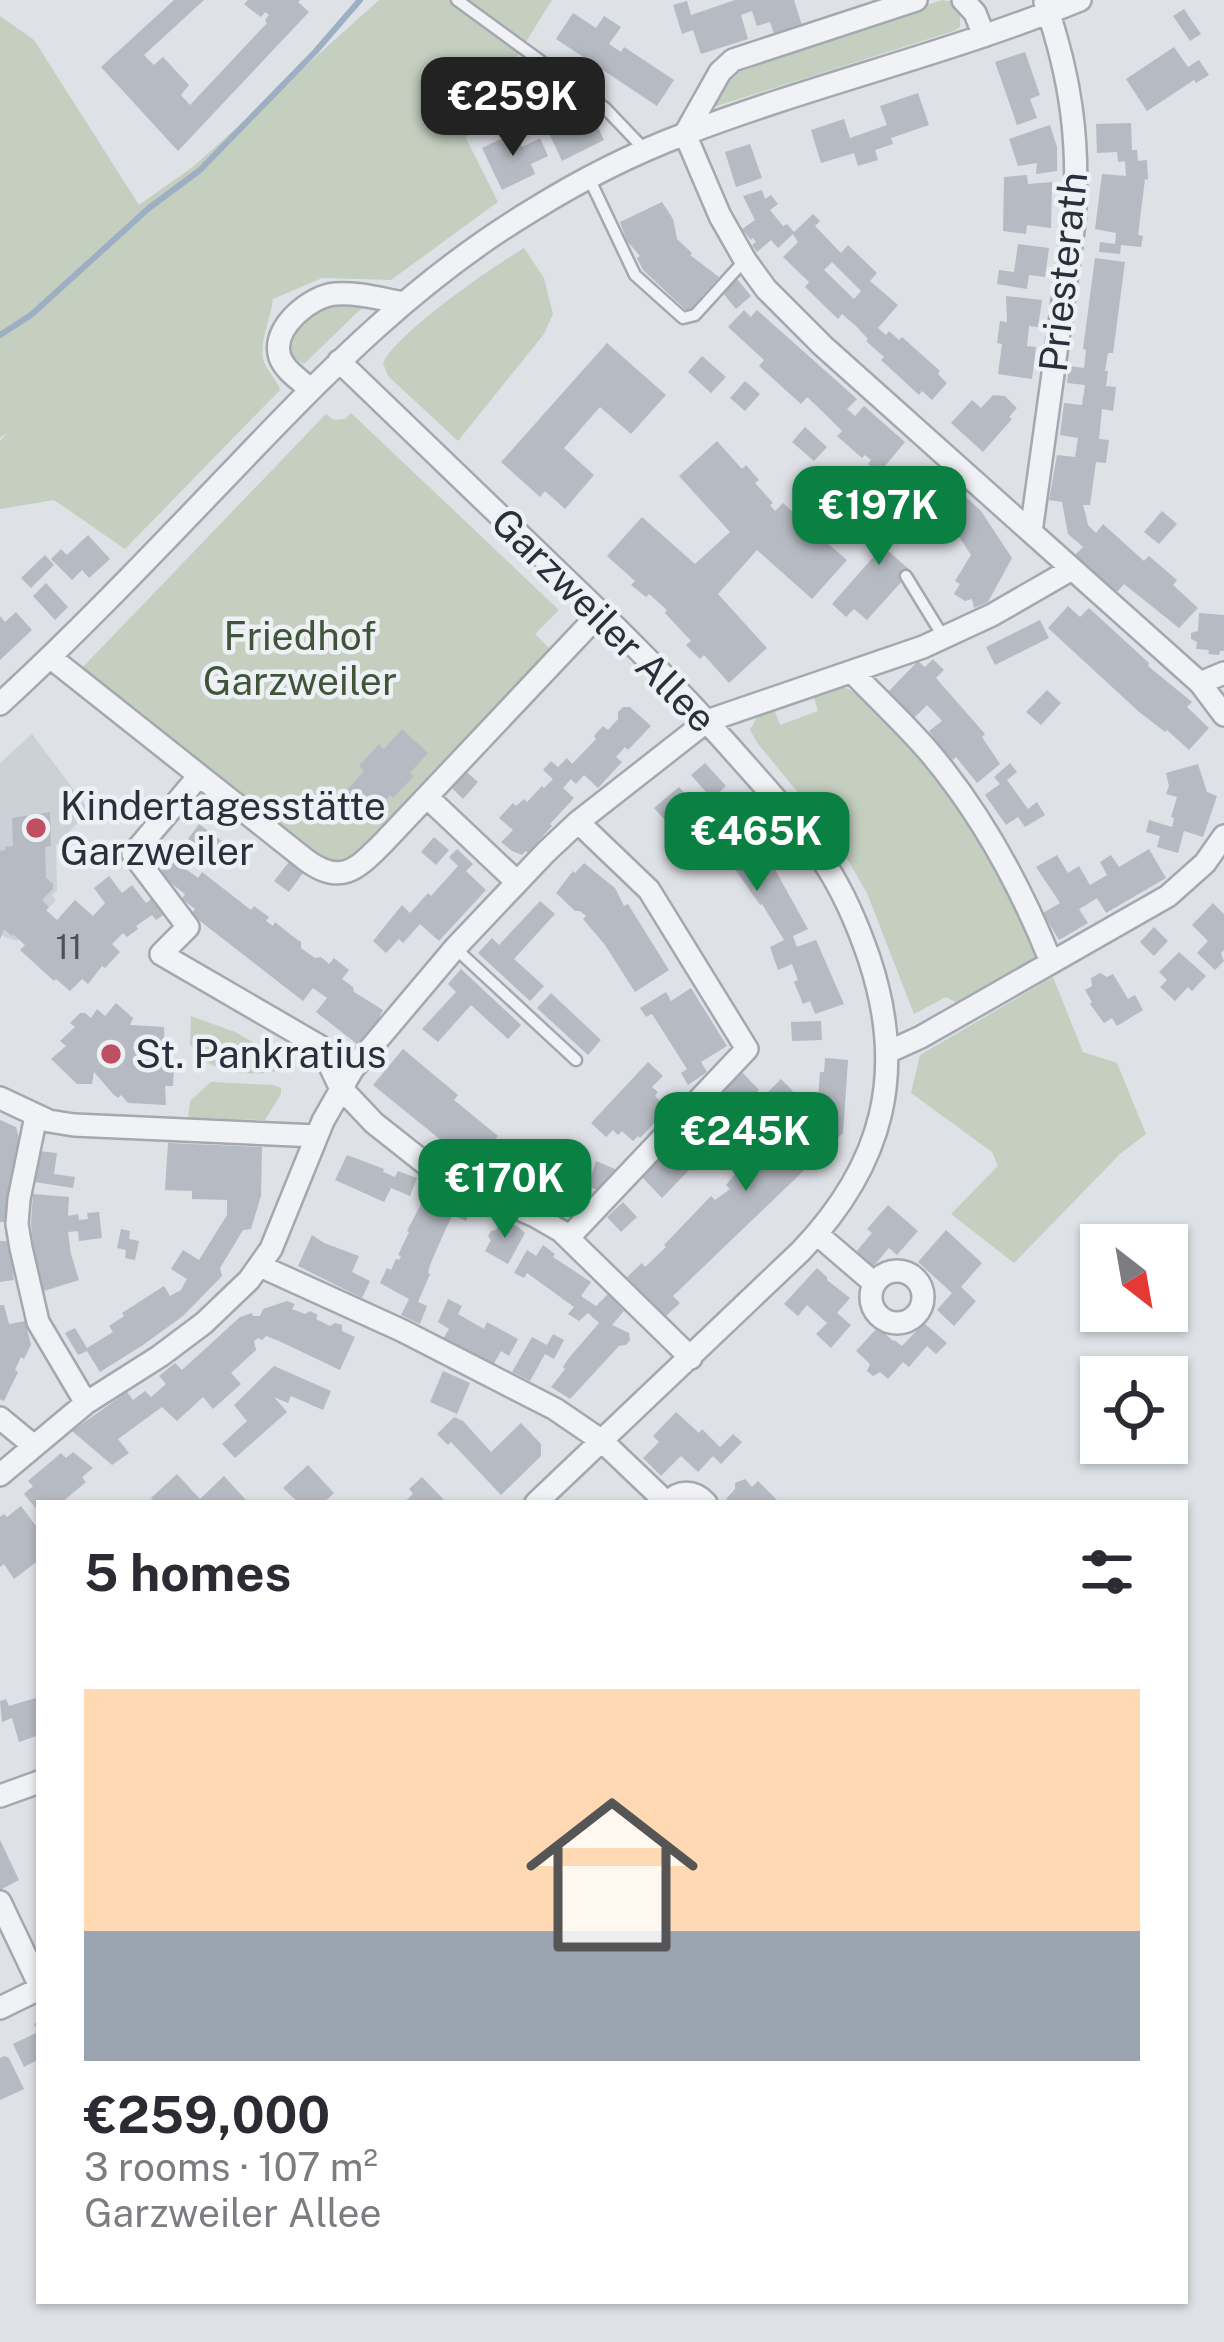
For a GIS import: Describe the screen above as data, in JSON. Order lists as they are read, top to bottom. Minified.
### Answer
{"streets":{"street":["Priesterath","Garzweiler Allee"]},"parks":["Friedhof Garzweiler"],"places":["Kindertagesstätte Garzweiler","St. Pankratius"],"house_numbers":["11"],"north":"bottom right","page":{"price":["€259K","€197K","€465K","€245K","€170K"],"heading":"5 homes","list":[{"name":"€259,000","note":"3 rooms · 107 m² · Garzweiler Allee"}]}}
